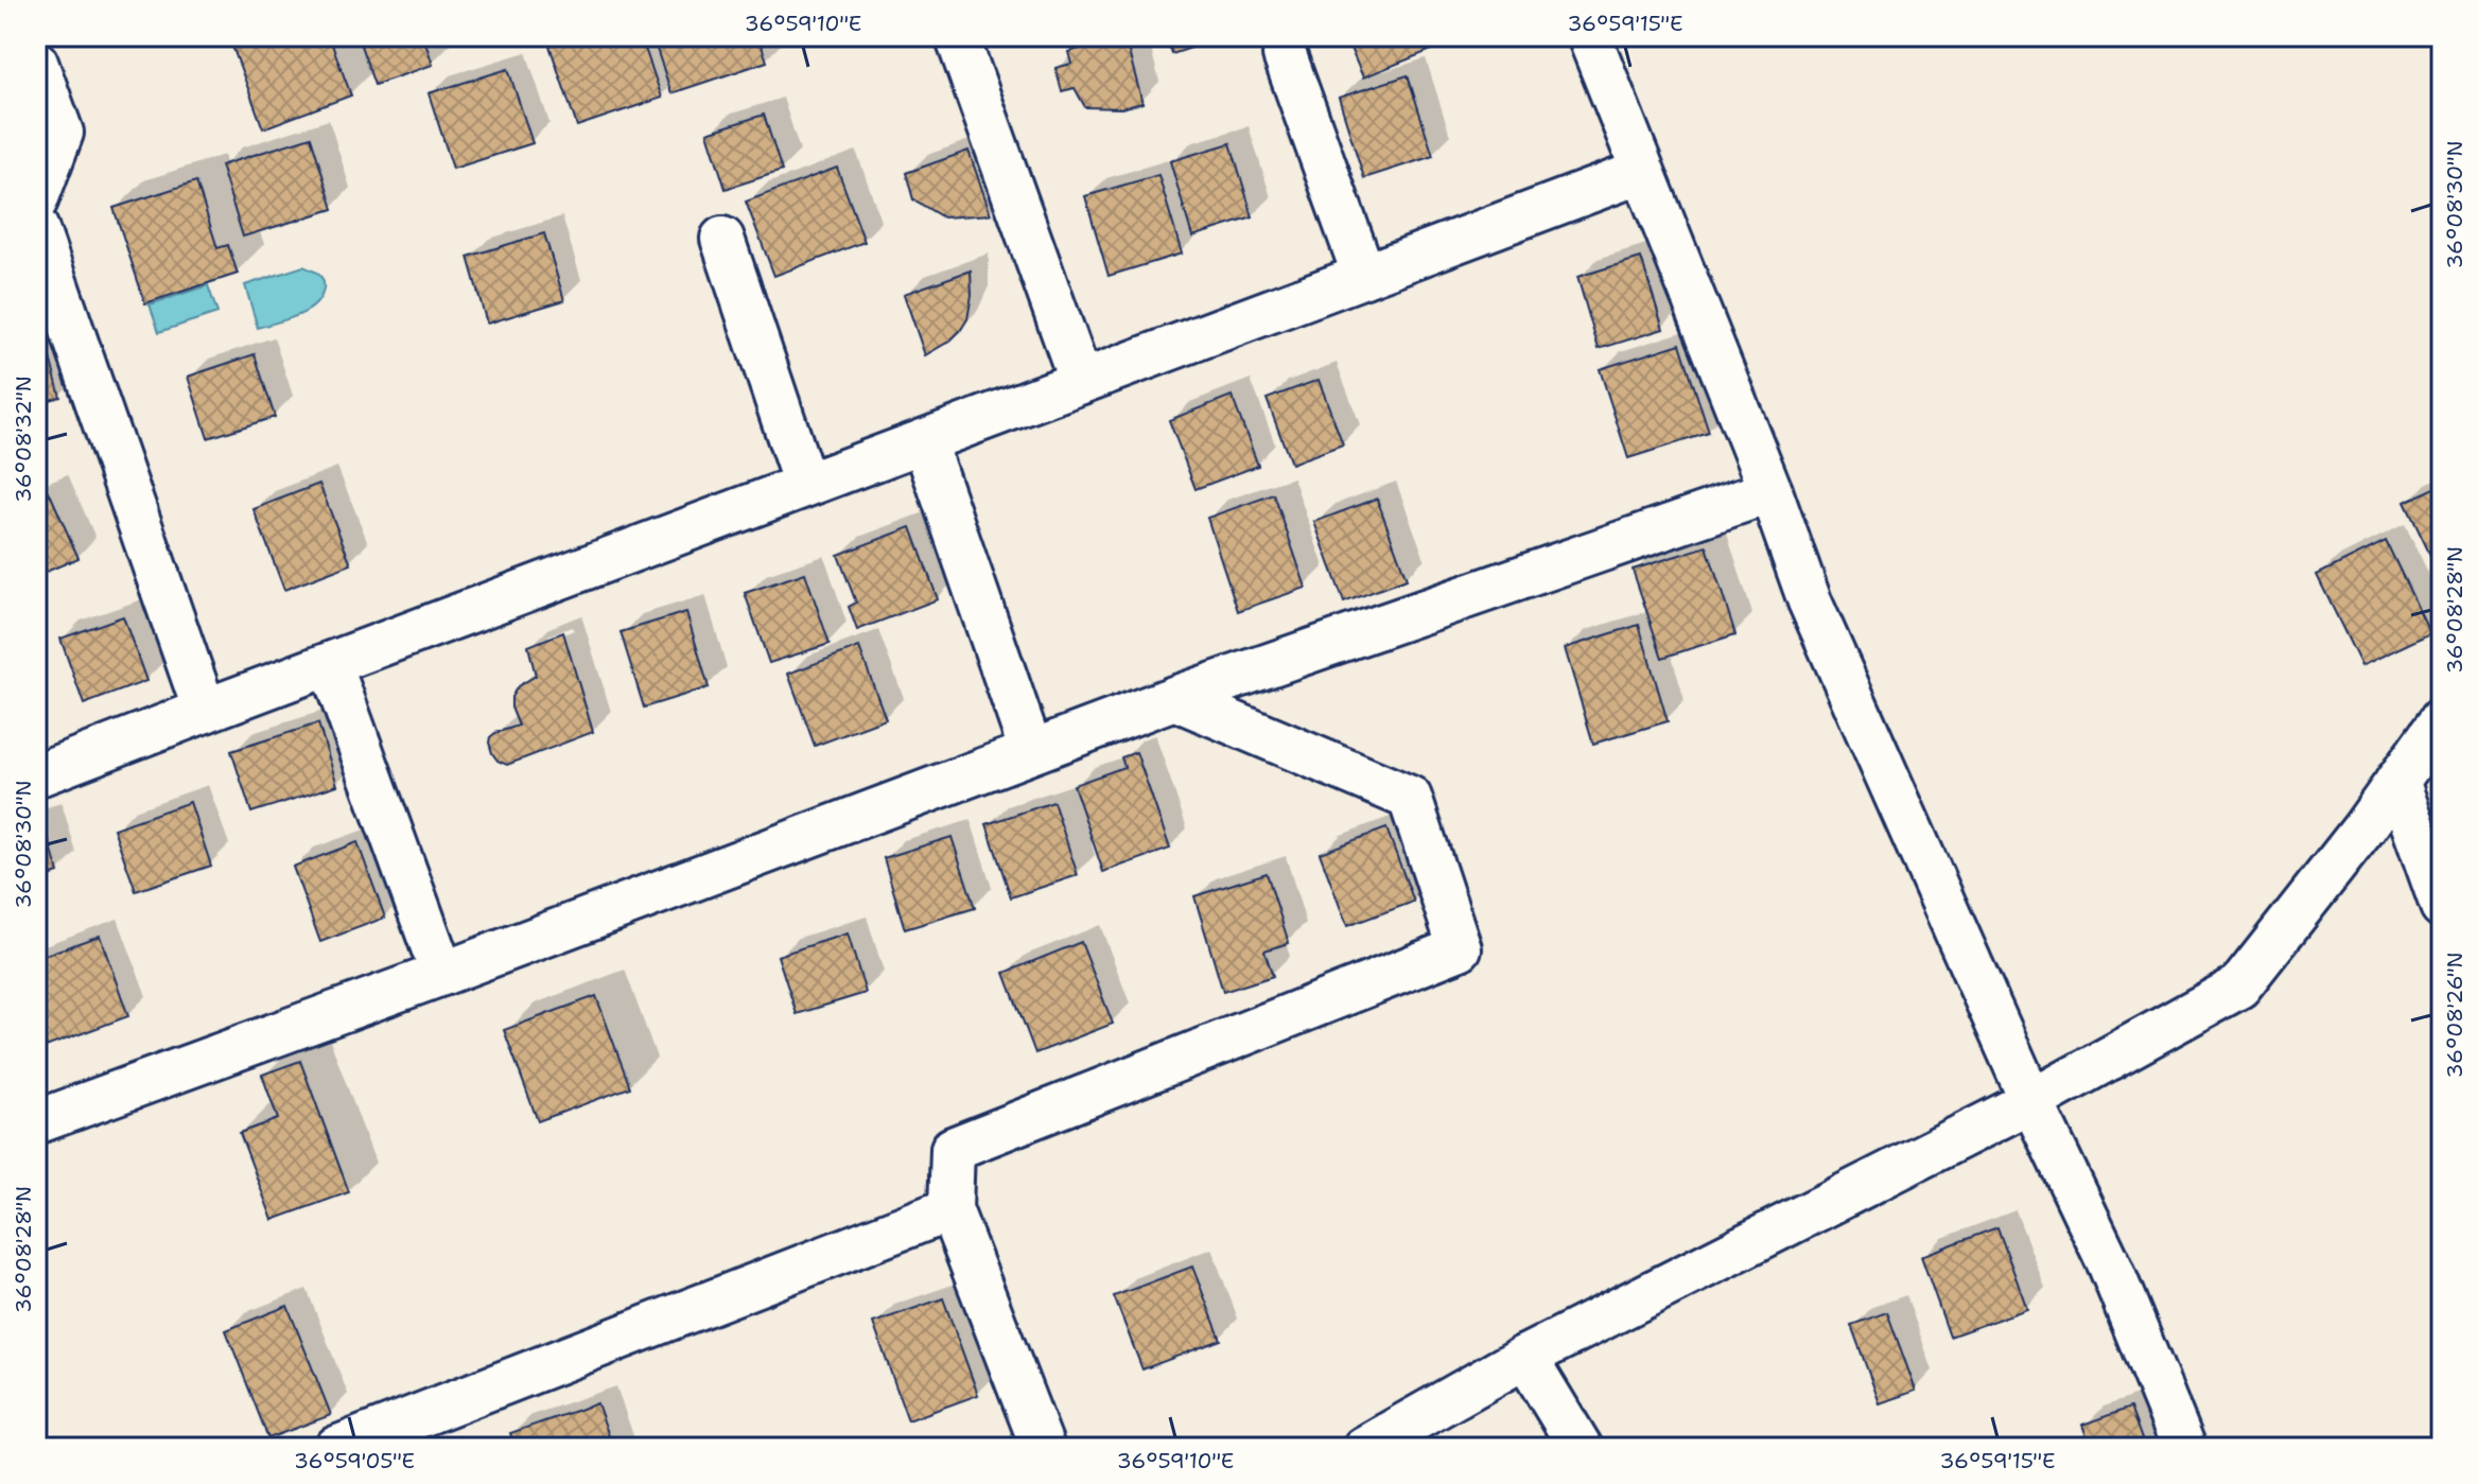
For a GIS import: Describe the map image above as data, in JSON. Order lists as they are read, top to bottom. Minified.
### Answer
{"coordinates":["36°59'10\"E","36°59'15\"E","36°08'30\"N","36°08'32\"N","36°08'28\"N","36°08'26\"N","36°59'05\"E"]}
